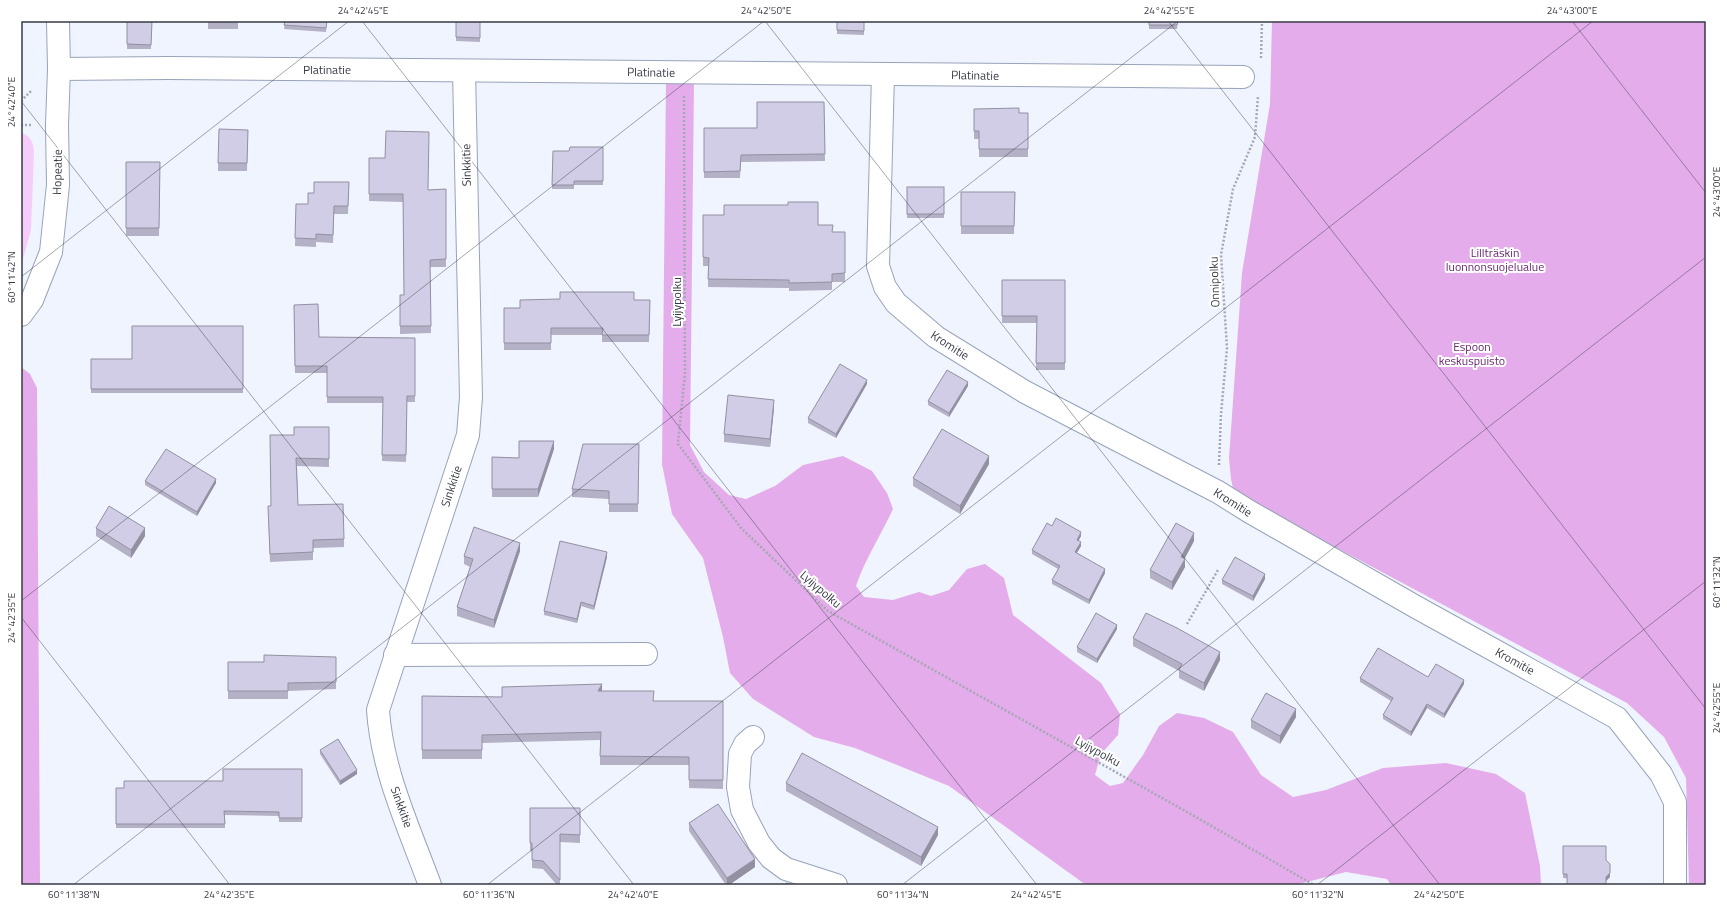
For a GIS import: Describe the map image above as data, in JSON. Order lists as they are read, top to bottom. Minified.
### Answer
{"streets":{"street":["Platinatie","Sinkkitie","Hopeatie","Kromitie"],"path":["Onnipolku","Lyijypolku"]},"crossings":[["Platinatie","Sinkkitie"],["Platinatie","Hopeatie"],["Platinatie","Lyijypolku"],["Platinatie","Kromitie"],["Onnipolku","Kromitie"]],"parks":["Lillträskin luonnonsuojelualue","Espoon keskuspuisto"],"coordinates":["24°42'45\"E","24°42'50\"E","24°42'55\"E","24°43'00\"E","24°42'40\"E","60°11'42\"N","60°11'32\"N","24°42'35\"E","60°11'38\"N","60°11'36\"N","60°11'34\"N"]}
